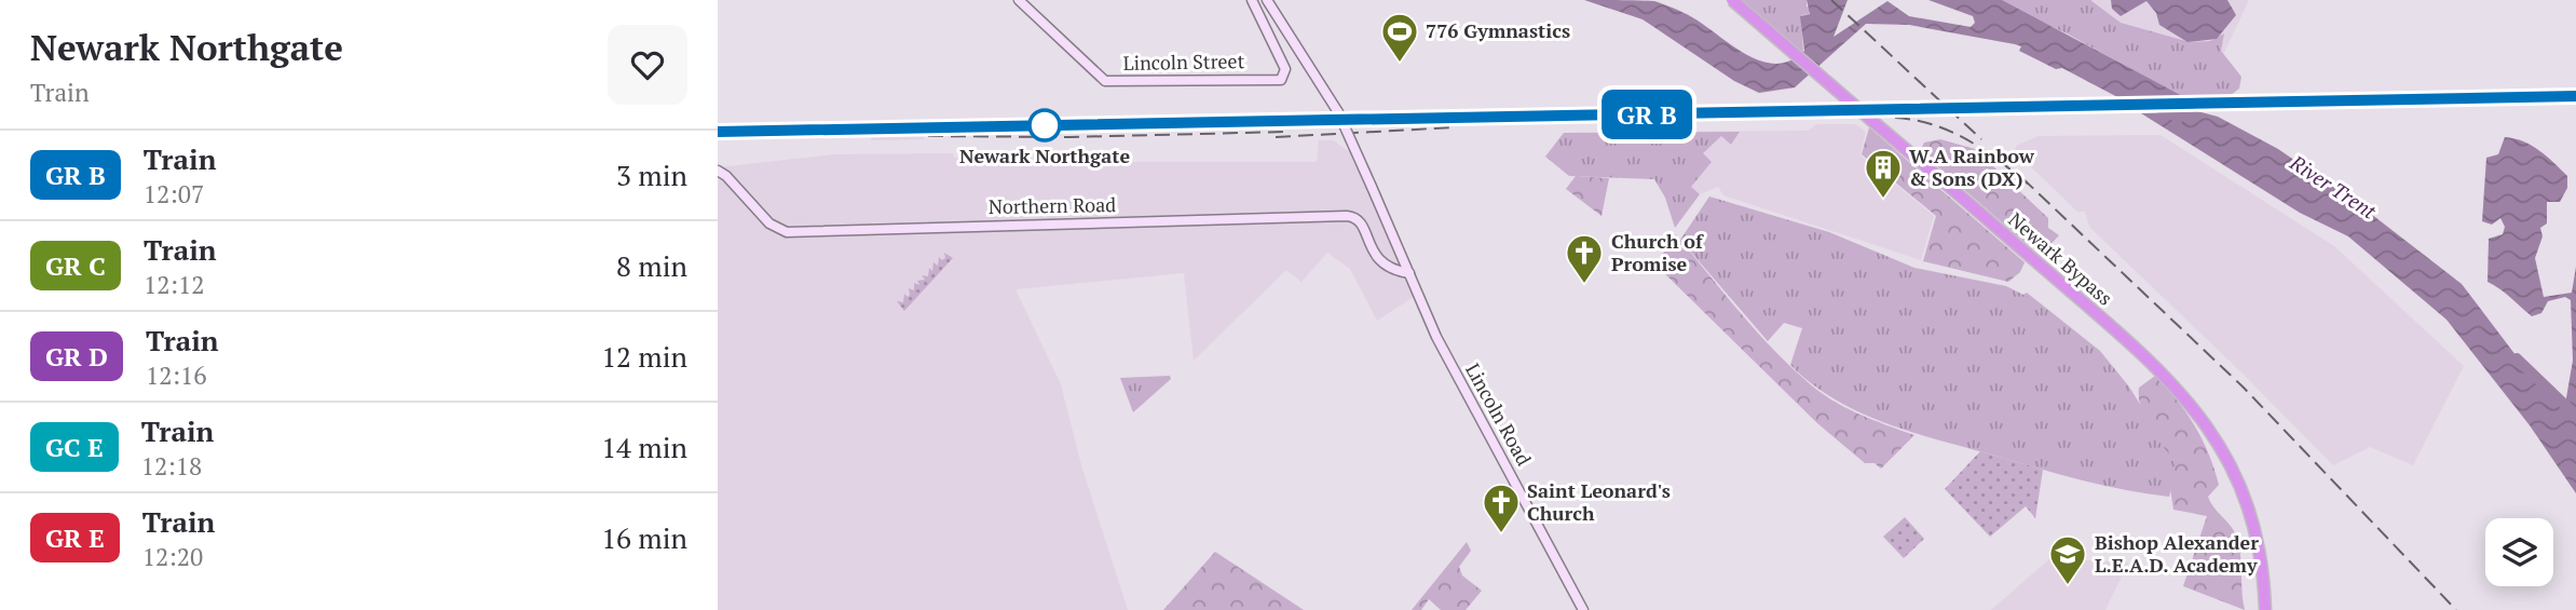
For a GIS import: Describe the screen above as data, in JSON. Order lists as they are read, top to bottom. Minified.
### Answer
{"streets":{"highway":["Newark Bypass"],"street":["Lincoln Street","Northern Road","Lincoln Road"]},"crossings":[["Northern Road","Lincoln Road"]],"water":["River Trent"],"places":{"sports":["776 Gymnastics"],"other":["Newark Northgate"],"building":["W.A Rainbow & Sons (DX)"],"church":["Church of Promise","Saint Leonard's Church"],"school or university":["Bishop Alexander L.E.A.D. Academy"]},"page":{"heading":["Newark Northgate","Train"],"on_map":"GR B","list":[{"mark":"GR B","name":"Train","note":"12:07","value":"3 min"},{"mark":"GR C","name":"Train","note":"12:12","value":"8 min"},{"mark":"GR D","name":"Train","note":"12:16","value":"12 min"},{"mark":"GC E","name":"Train","note":"12:18","value":"14 min"},{"mark":"GR E","name":"Train","note":"12:20","value":"16 min"}]}}
